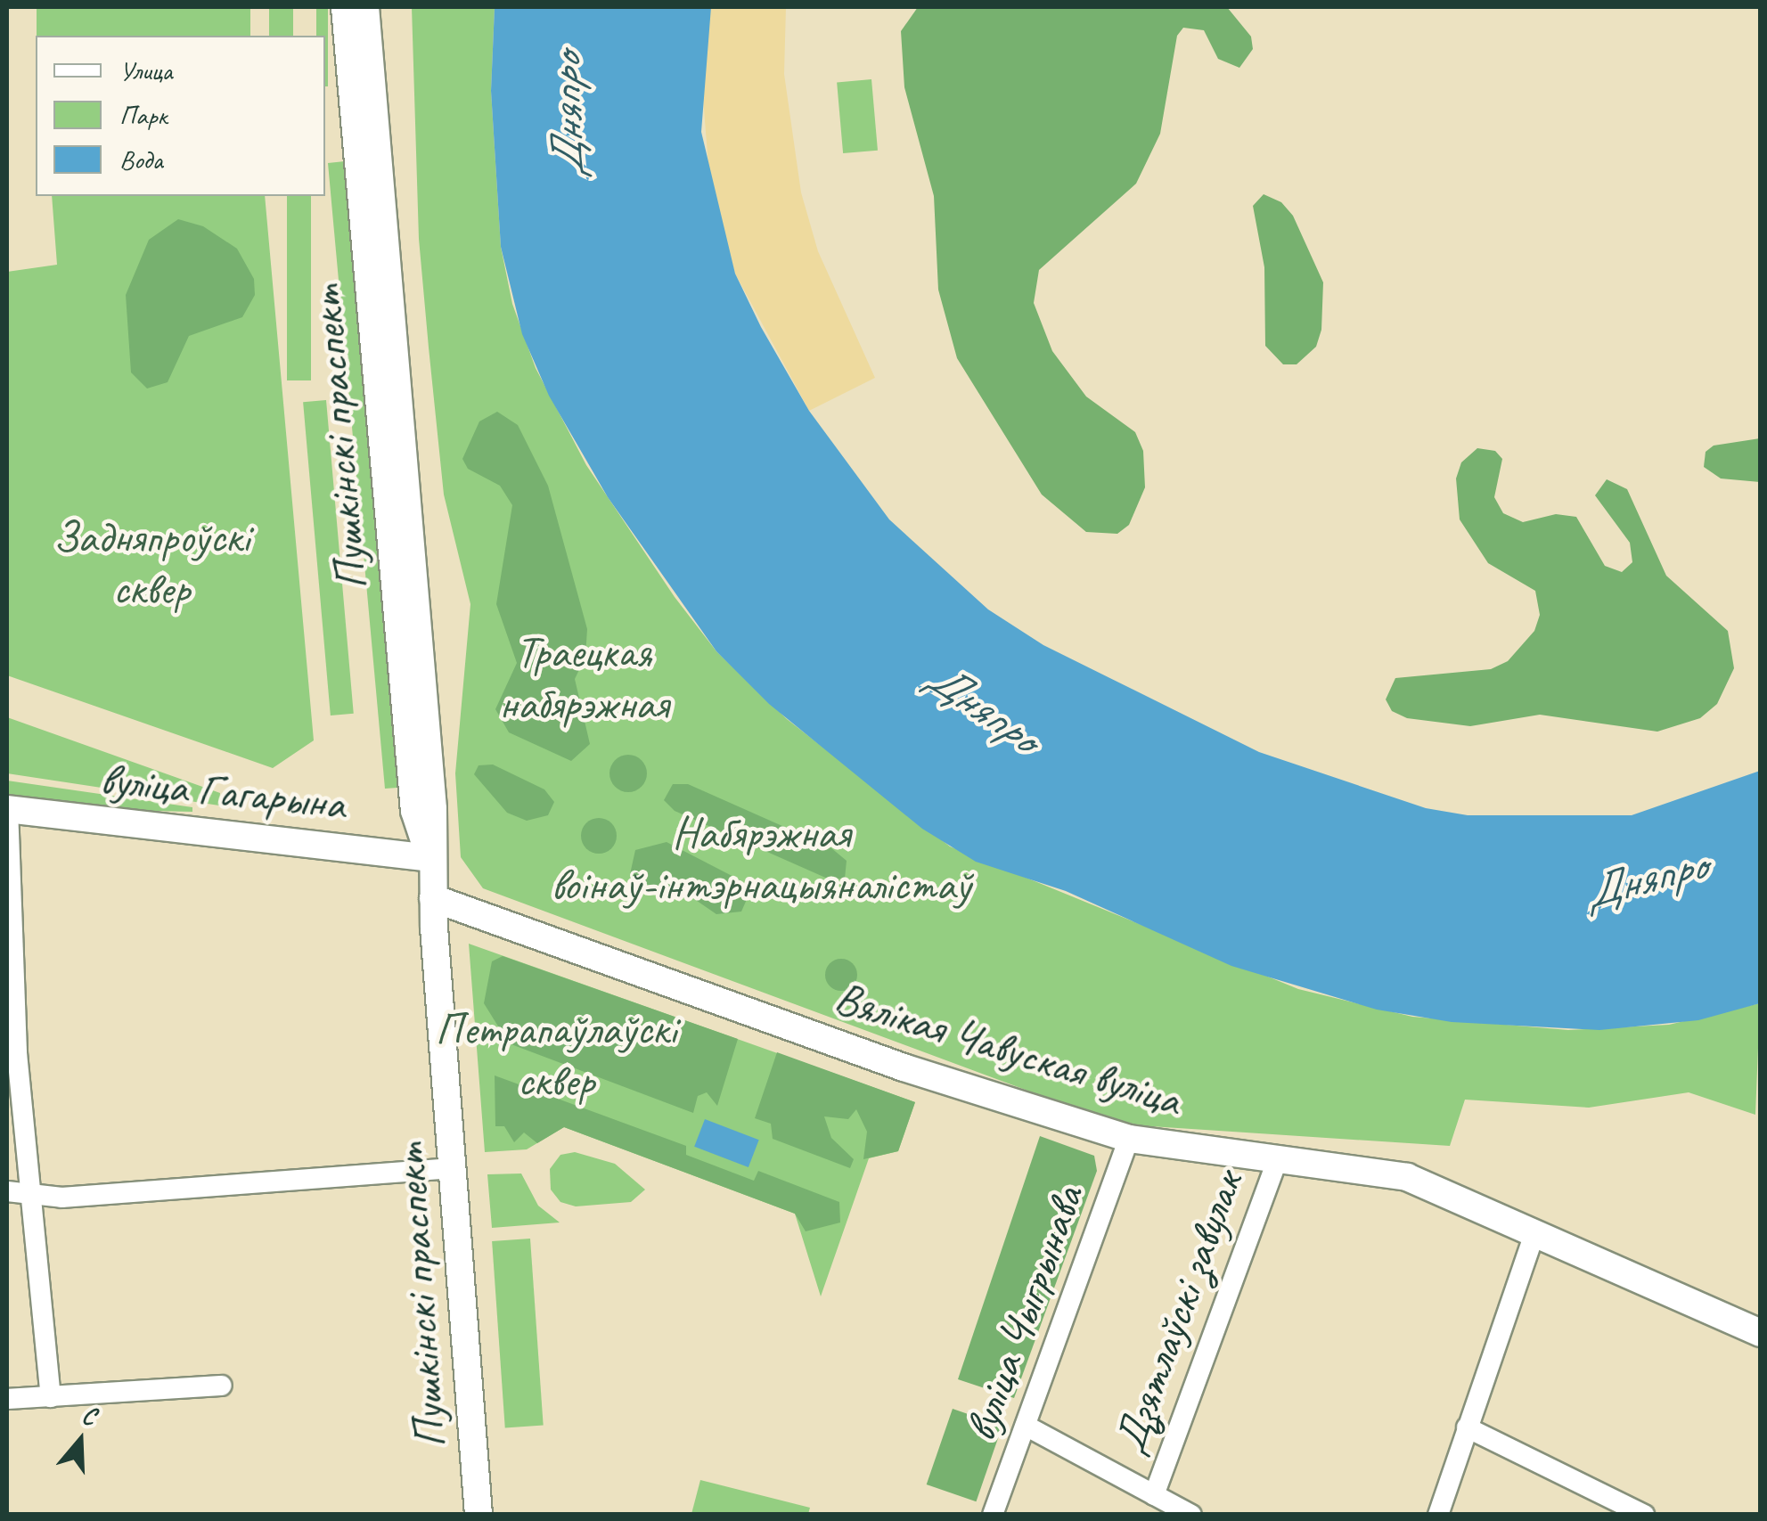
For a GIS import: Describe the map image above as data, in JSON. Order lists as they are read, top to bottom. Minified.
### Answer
{"streets":{"main road":["Пушкінскі праспект","вуліца Гагарына","Вялікая Чавуская вуліца"],"street":["Дзятлаўскі завулак","вуліца Чыгрынава"]},"crossings":[["Пушкінскі праспект","вуліца Гагарына"],["Пушкінскі праспект","Вялікая Чавуская вуліца"],["Вялікая Чавуская вуліца","Дзятлаўскі завулак"],["Вялікая Чавуская вуліца","вуліца Чыгрынава"]],"water":["Дняпро"],"parks":["Задняпроўскі сквер","Траецкая набярэжная","Набярэжная воінаў-інтэрнацыяналістаў","Петрапаўлаўскі сквер"],"legend":["Улица","Парк","Вода"],"north":"top"}
